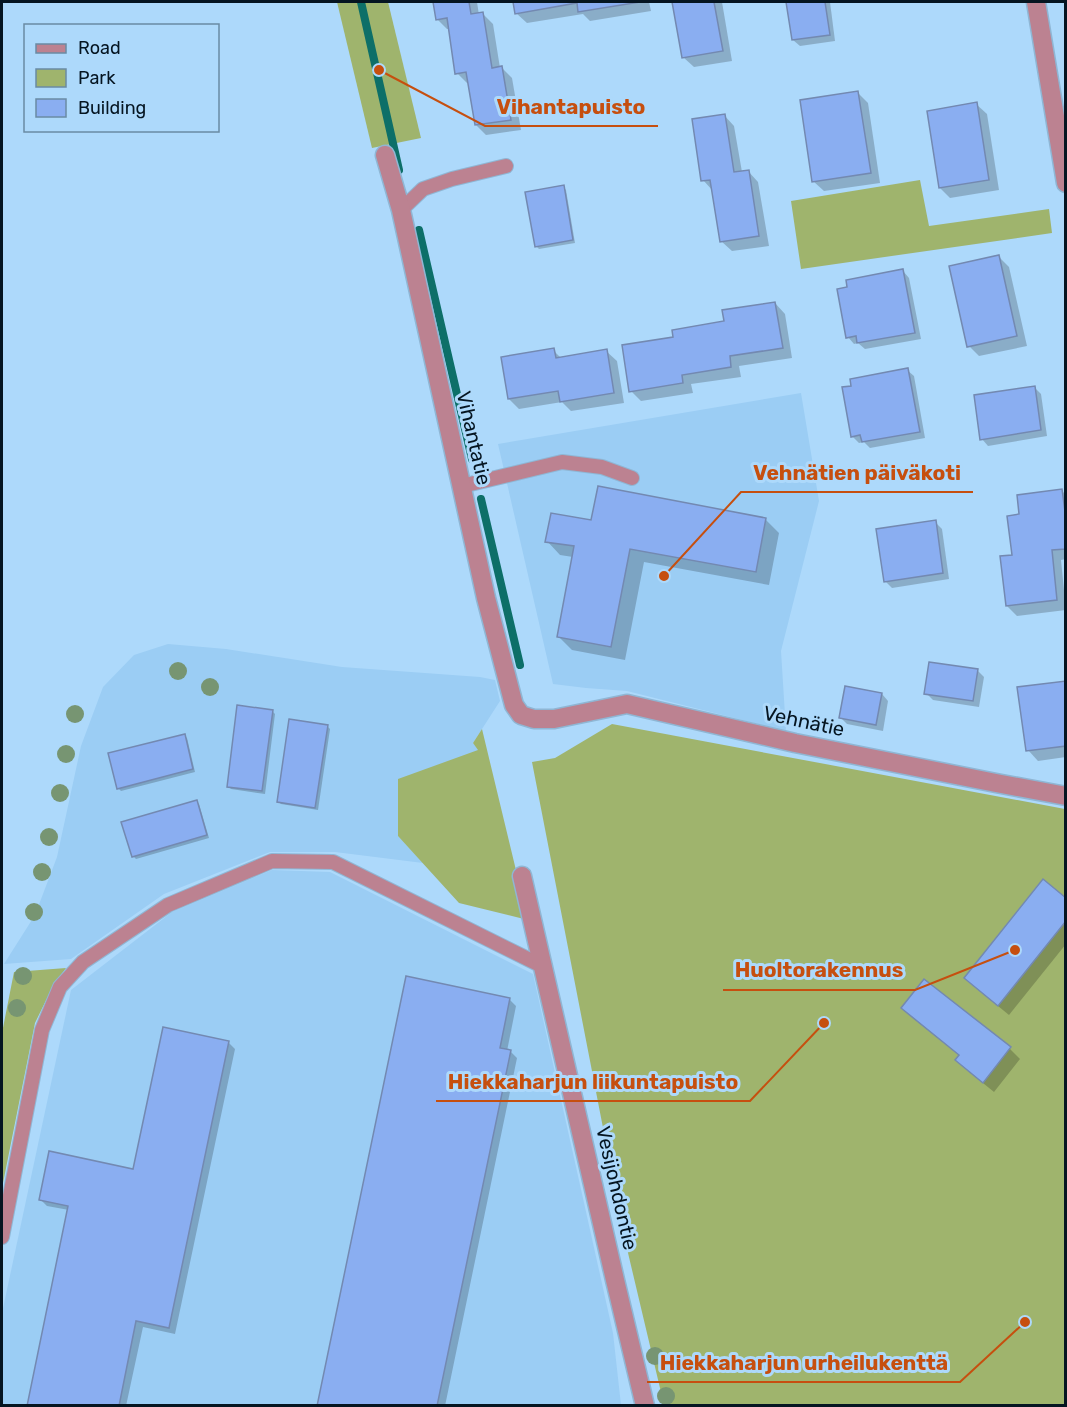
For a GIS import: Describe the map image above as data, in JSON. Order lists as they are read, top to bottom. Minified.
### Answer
{"streets":{"street":["Vihantatie","Vehnätie","Vesijohdontie"]},"crossings":[["Vihantatie","Vehnätie"]],"places":["Vihantapuisto","Vehnätien päiväkoti","Huoltorakennus","Hiekkaharjun liikuntapuisto","Hiekkaharjun urheilukenttä"],"legend":["Road","Park","Building"]}
